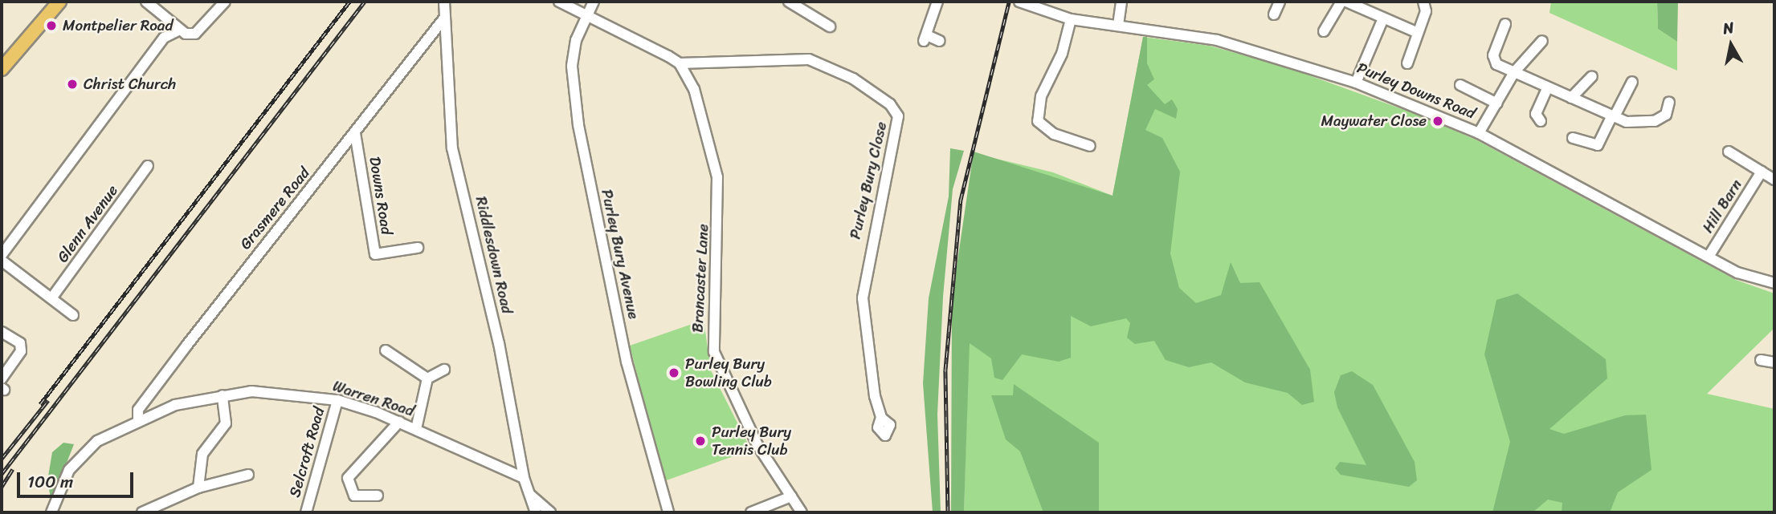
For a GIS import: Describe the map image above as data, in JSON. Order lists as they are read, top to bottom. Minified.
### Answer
{"streets":{"street":["Purley Downs Road","Purley Bury Close","Downs Road","Hill Barn","Grasmere Road","Glenn Avenue","Purley Bury Avenue","Riddlesdown Road","Brancaster Lane","Warren Road","Selcroft Road"]},"crossings":[["Purley Downs Road","Hill Barn"],["Purley Bury Close","Brancaster Lane"],["Downs Road","Grasmere Road"],["Grasmere Road","Riddlesdown Road"],["Grasmere Road","Warren Road"],["Riddlesdown Road","Warren Road"],["Warren Road","Selcroft Road"]],"places":["Montpelier Road","Christ Church","Maywater Close","Purley Bury Bowling Club","Purley Bury Tennis Club"],"scale_bar":"100 m","north":"top"}
